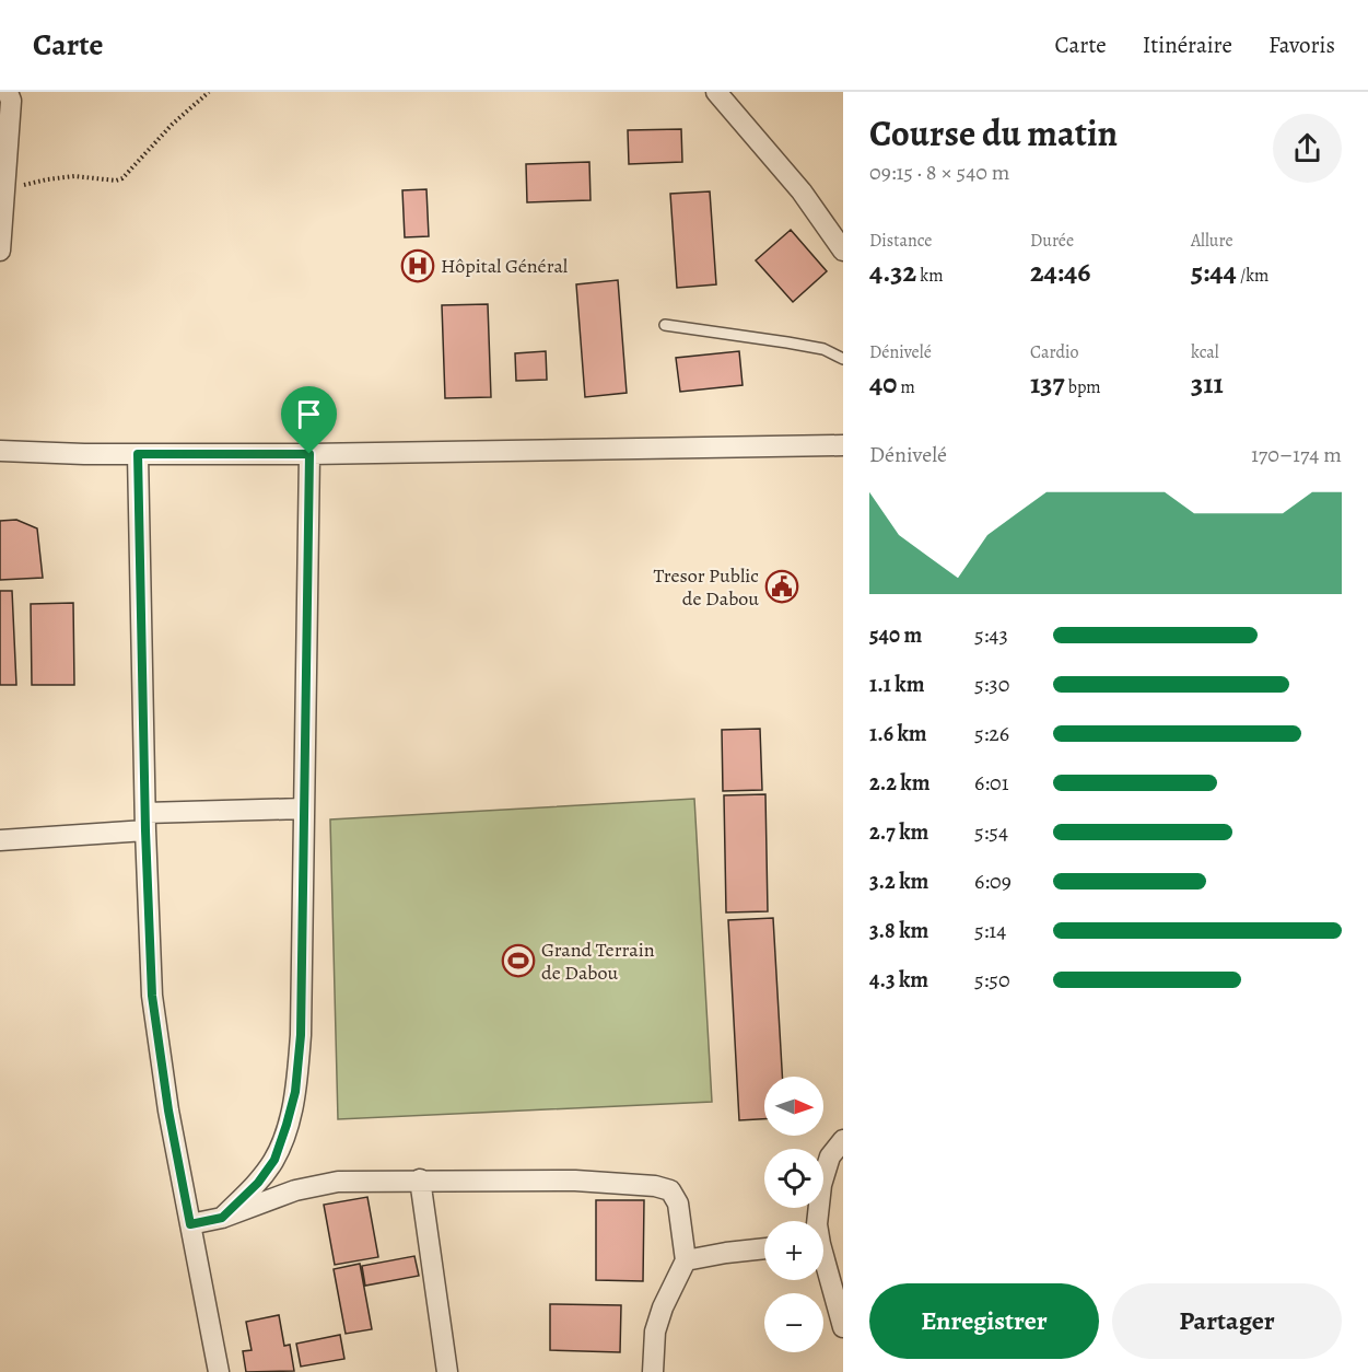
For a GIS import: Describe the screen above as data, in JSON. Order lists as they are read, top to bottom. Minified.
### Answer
{"places":{"hospital":["Hôpital Général"],"public building":["Tresor Public de Dabou"],"sports":["Grand Terrain de Dabou"]},"north":"right","page":{"header":"Carte","nav":["Carte","Itinéraire","Favoris"],"heading":["Course du matin","09:15 · 8 × 540 m"],"stats":[["Distance","4.32 km"],["Durée","24:46"],["Allure","5:44 /km"],["Dénivelé","40 m"],["Cardio","137 bpm"],["kcal","311"]],"chart":["Dénivelé","170–174 m"],"list":[{"name":"540 m","note":"5:43"},{"name":"1.1 km","note":"5:30"},{"name":"1.6 km","note":"5:26"},{"name":"2.2 km","note":"6:01"},{"name":"2.7 km","note":"5:54"},{"name":"3.2 km","note":"6:09"},{"name":"3.8 km","note":"5:14"},{"name":"4.3 km","note":"5:50"}],"map_buttons":["+","−"],"buttons":["Enregistrer","Partager"]}}
